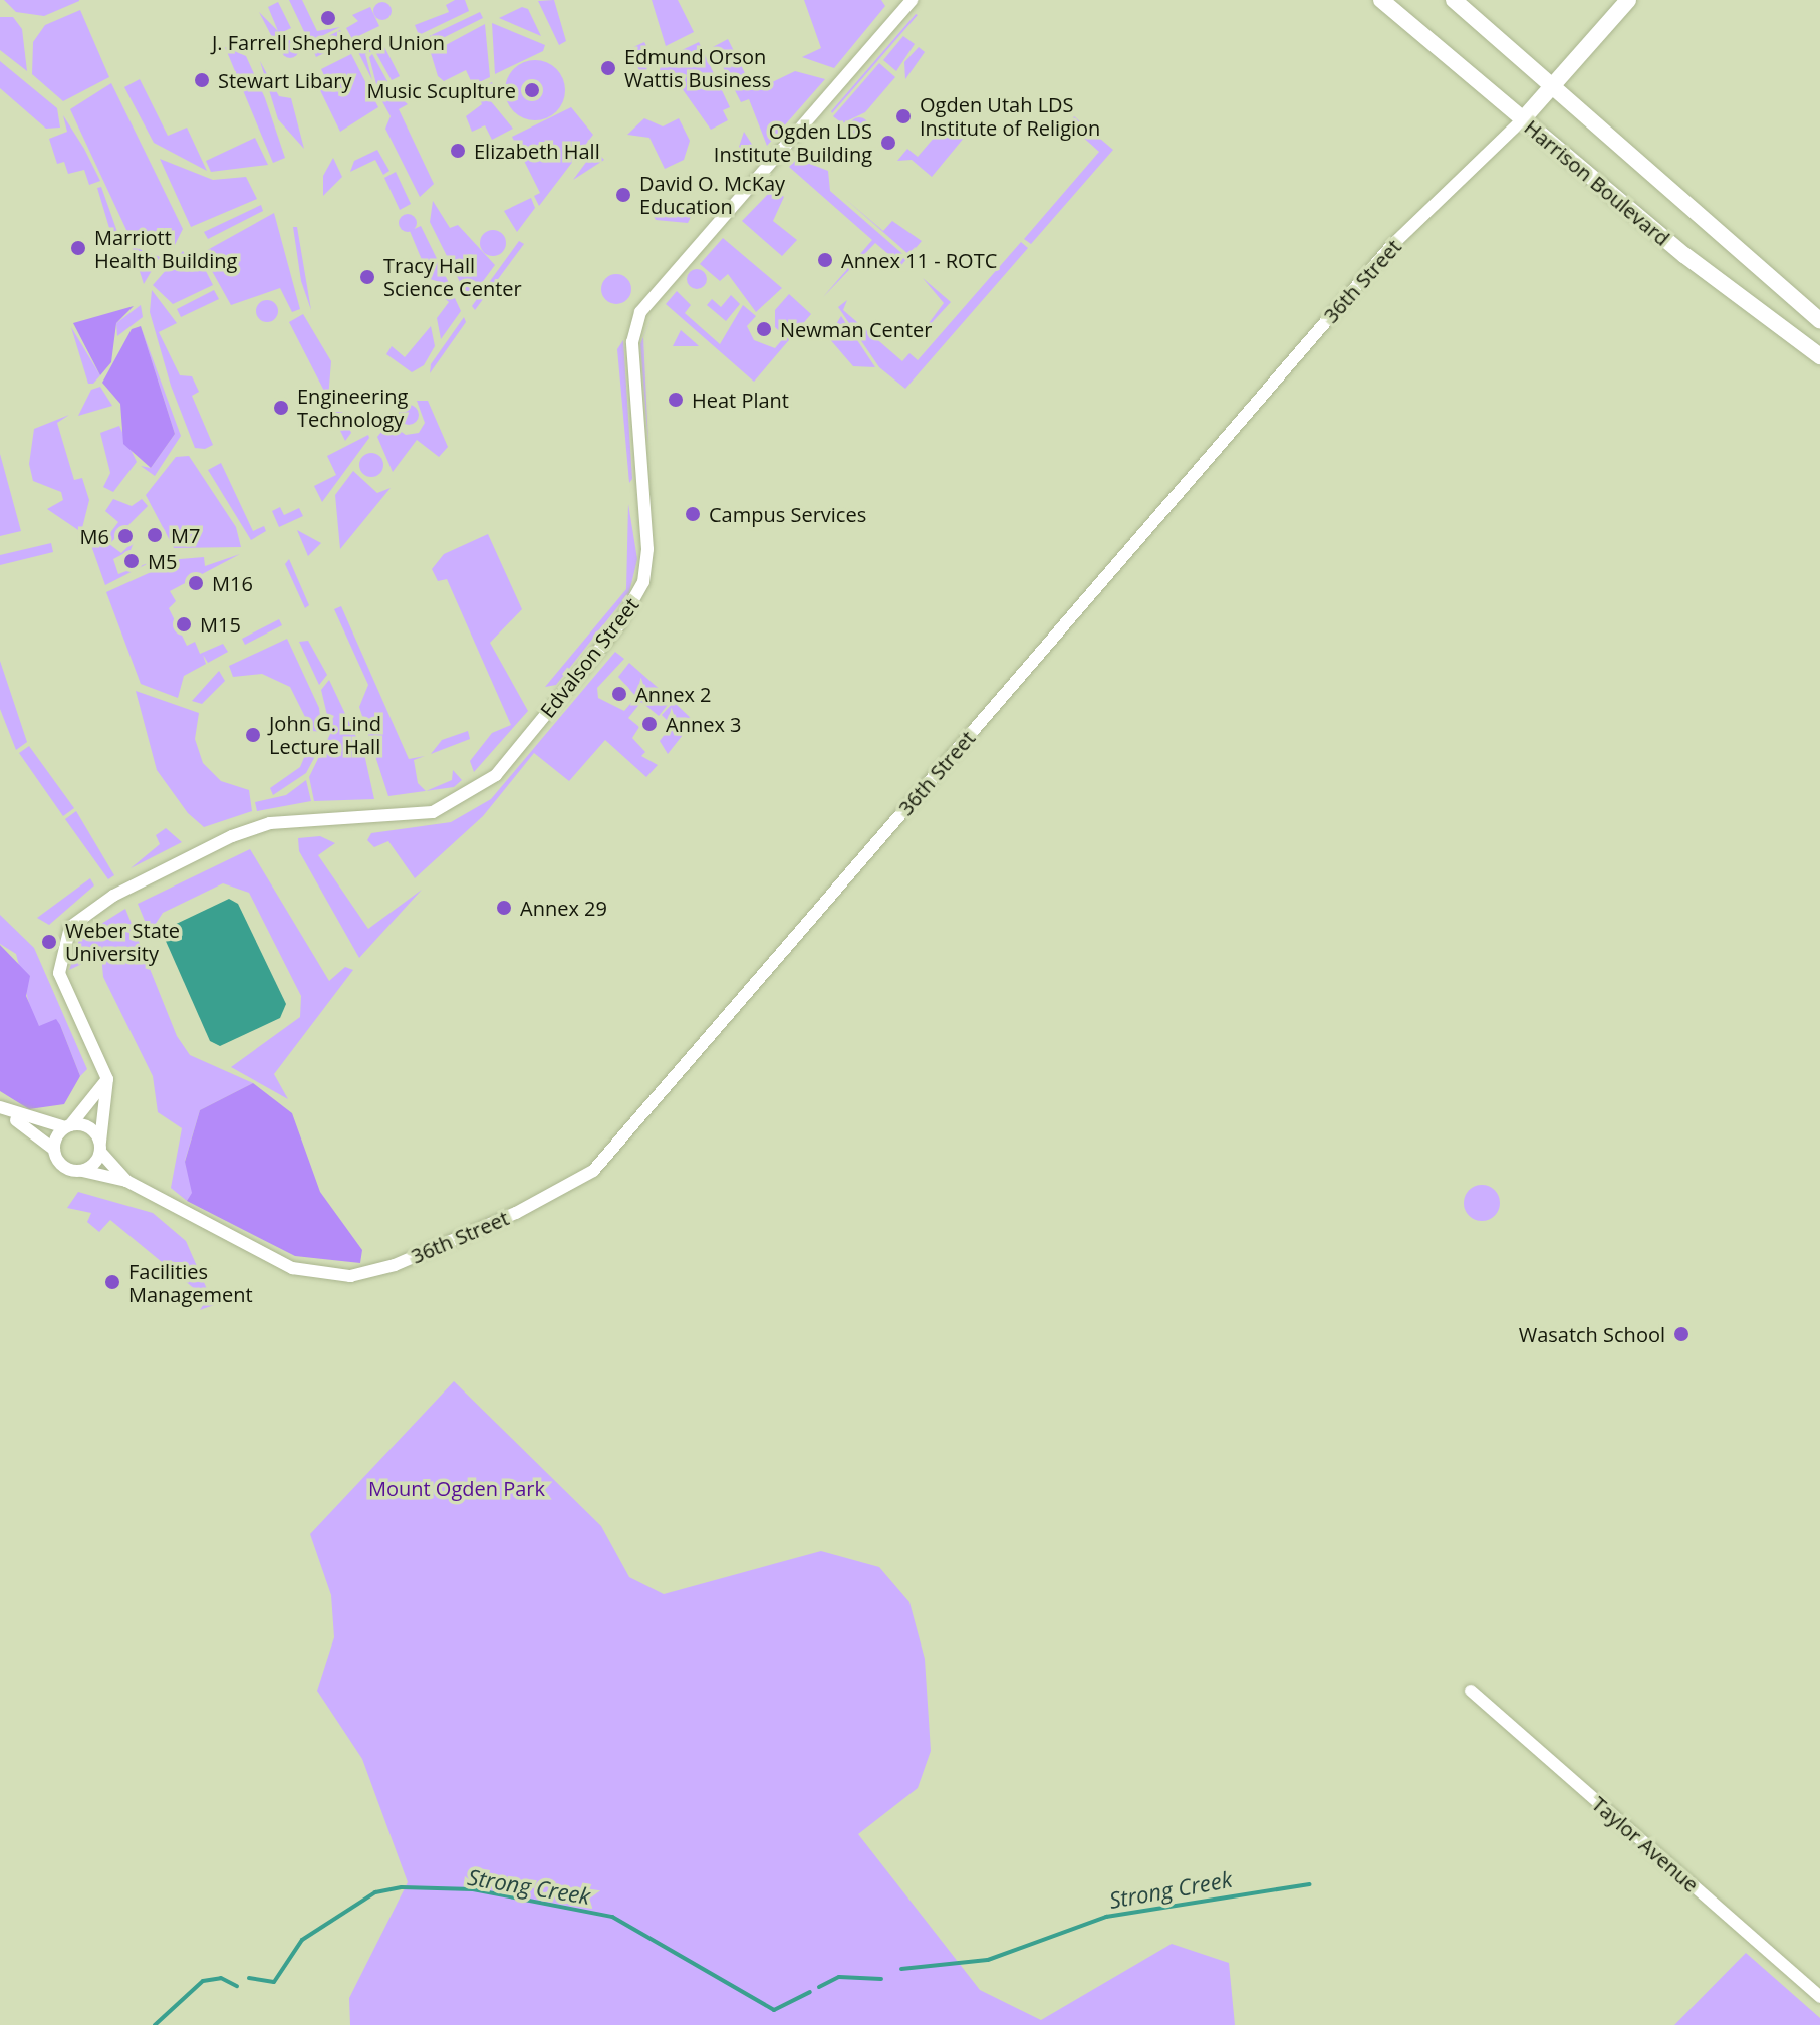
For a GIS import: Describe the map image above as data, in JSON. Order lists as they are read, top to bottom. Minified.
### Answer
{"streets":{"main road":["Harrison Boulevard","36th Street"],"street":["Edvalson Street","Taylor Avenue"]},"crossings":[["Harrison Boulevard","36th Street"]],"water":["Strong Creek"],"parks":["Mount Ogden Park"],"places":["J. Farrell Shepherd Union","Edmund Orson Wattis Business","Stewart Libary","Music Scuplture","Ogden Utah LDS Institute of Religion","Ogden LDS Institute Building","Elizabeth Hall","David O. McKay Education","Marriott Health Building","Annex 11 - ROTC","Tracy Hall Science Center","Newman Center","Heat Plant","Engineering Technology","Campus Services","M7","M6","M5","M16","M15","Annex 2","Annex 3","John G. Lind Lecture Hall","Annex 29","Weber State University","Facilities Management","Wasatch School"]}
